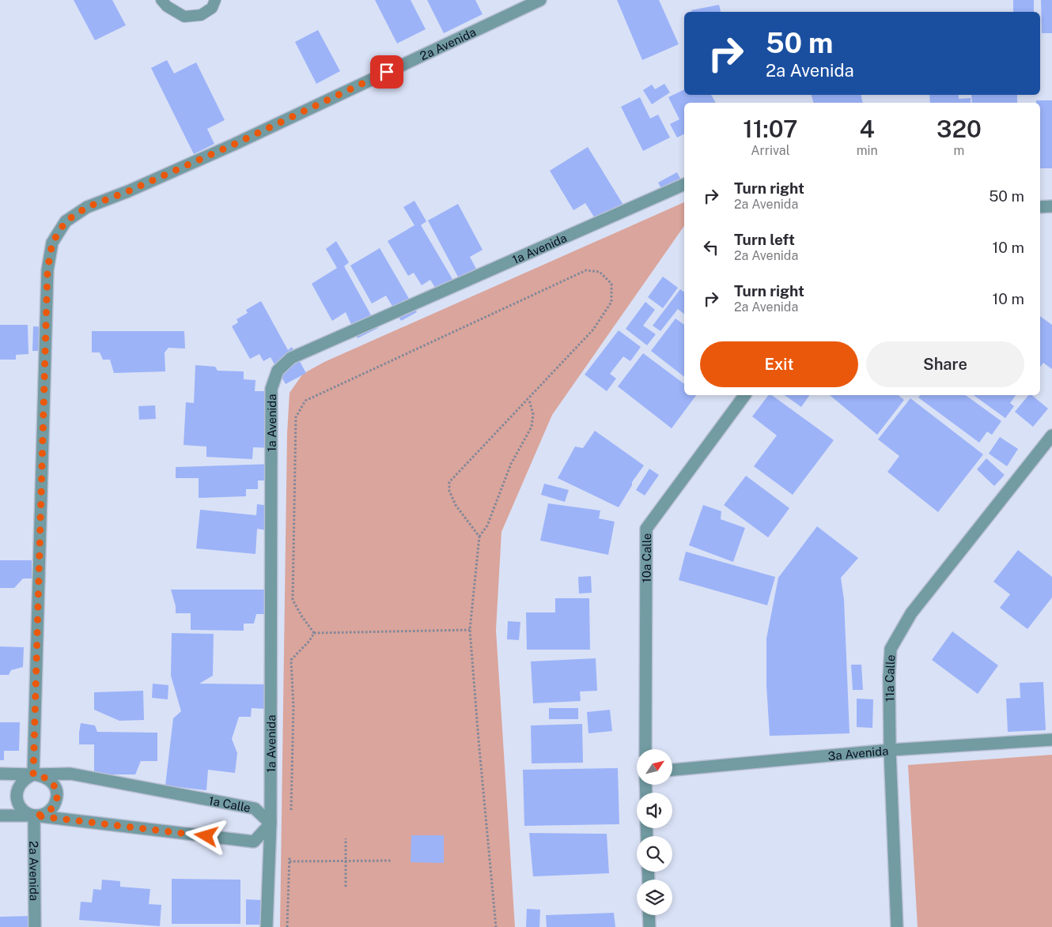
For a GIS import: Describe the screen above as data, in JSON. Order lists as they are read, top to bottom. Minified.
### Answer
{"streets":{"street":["2a Avenida","1a Avenida","10a Calle","11a Calle","3a Avenida","1a Calle"]},"crossings":[["2a Avenida","1a Calle"],["1a Avenida","1a Calle"],["11a Calle","3a Avenida"]],"north":"top right","page":{"turn":["50 m","2a Avenida"],"eta":["11:07","Arrival","4","min","320","m"],"list":[{"name":"Turn right","note":"2a Avenida","value":"50 m"},{"name":"Turn left","note":"2a Avenida","value":"10 m"},{"name":"Turn right","note":"2a Avenida","value":"10 m"}],"buttons":["Exit","Share"]}}
